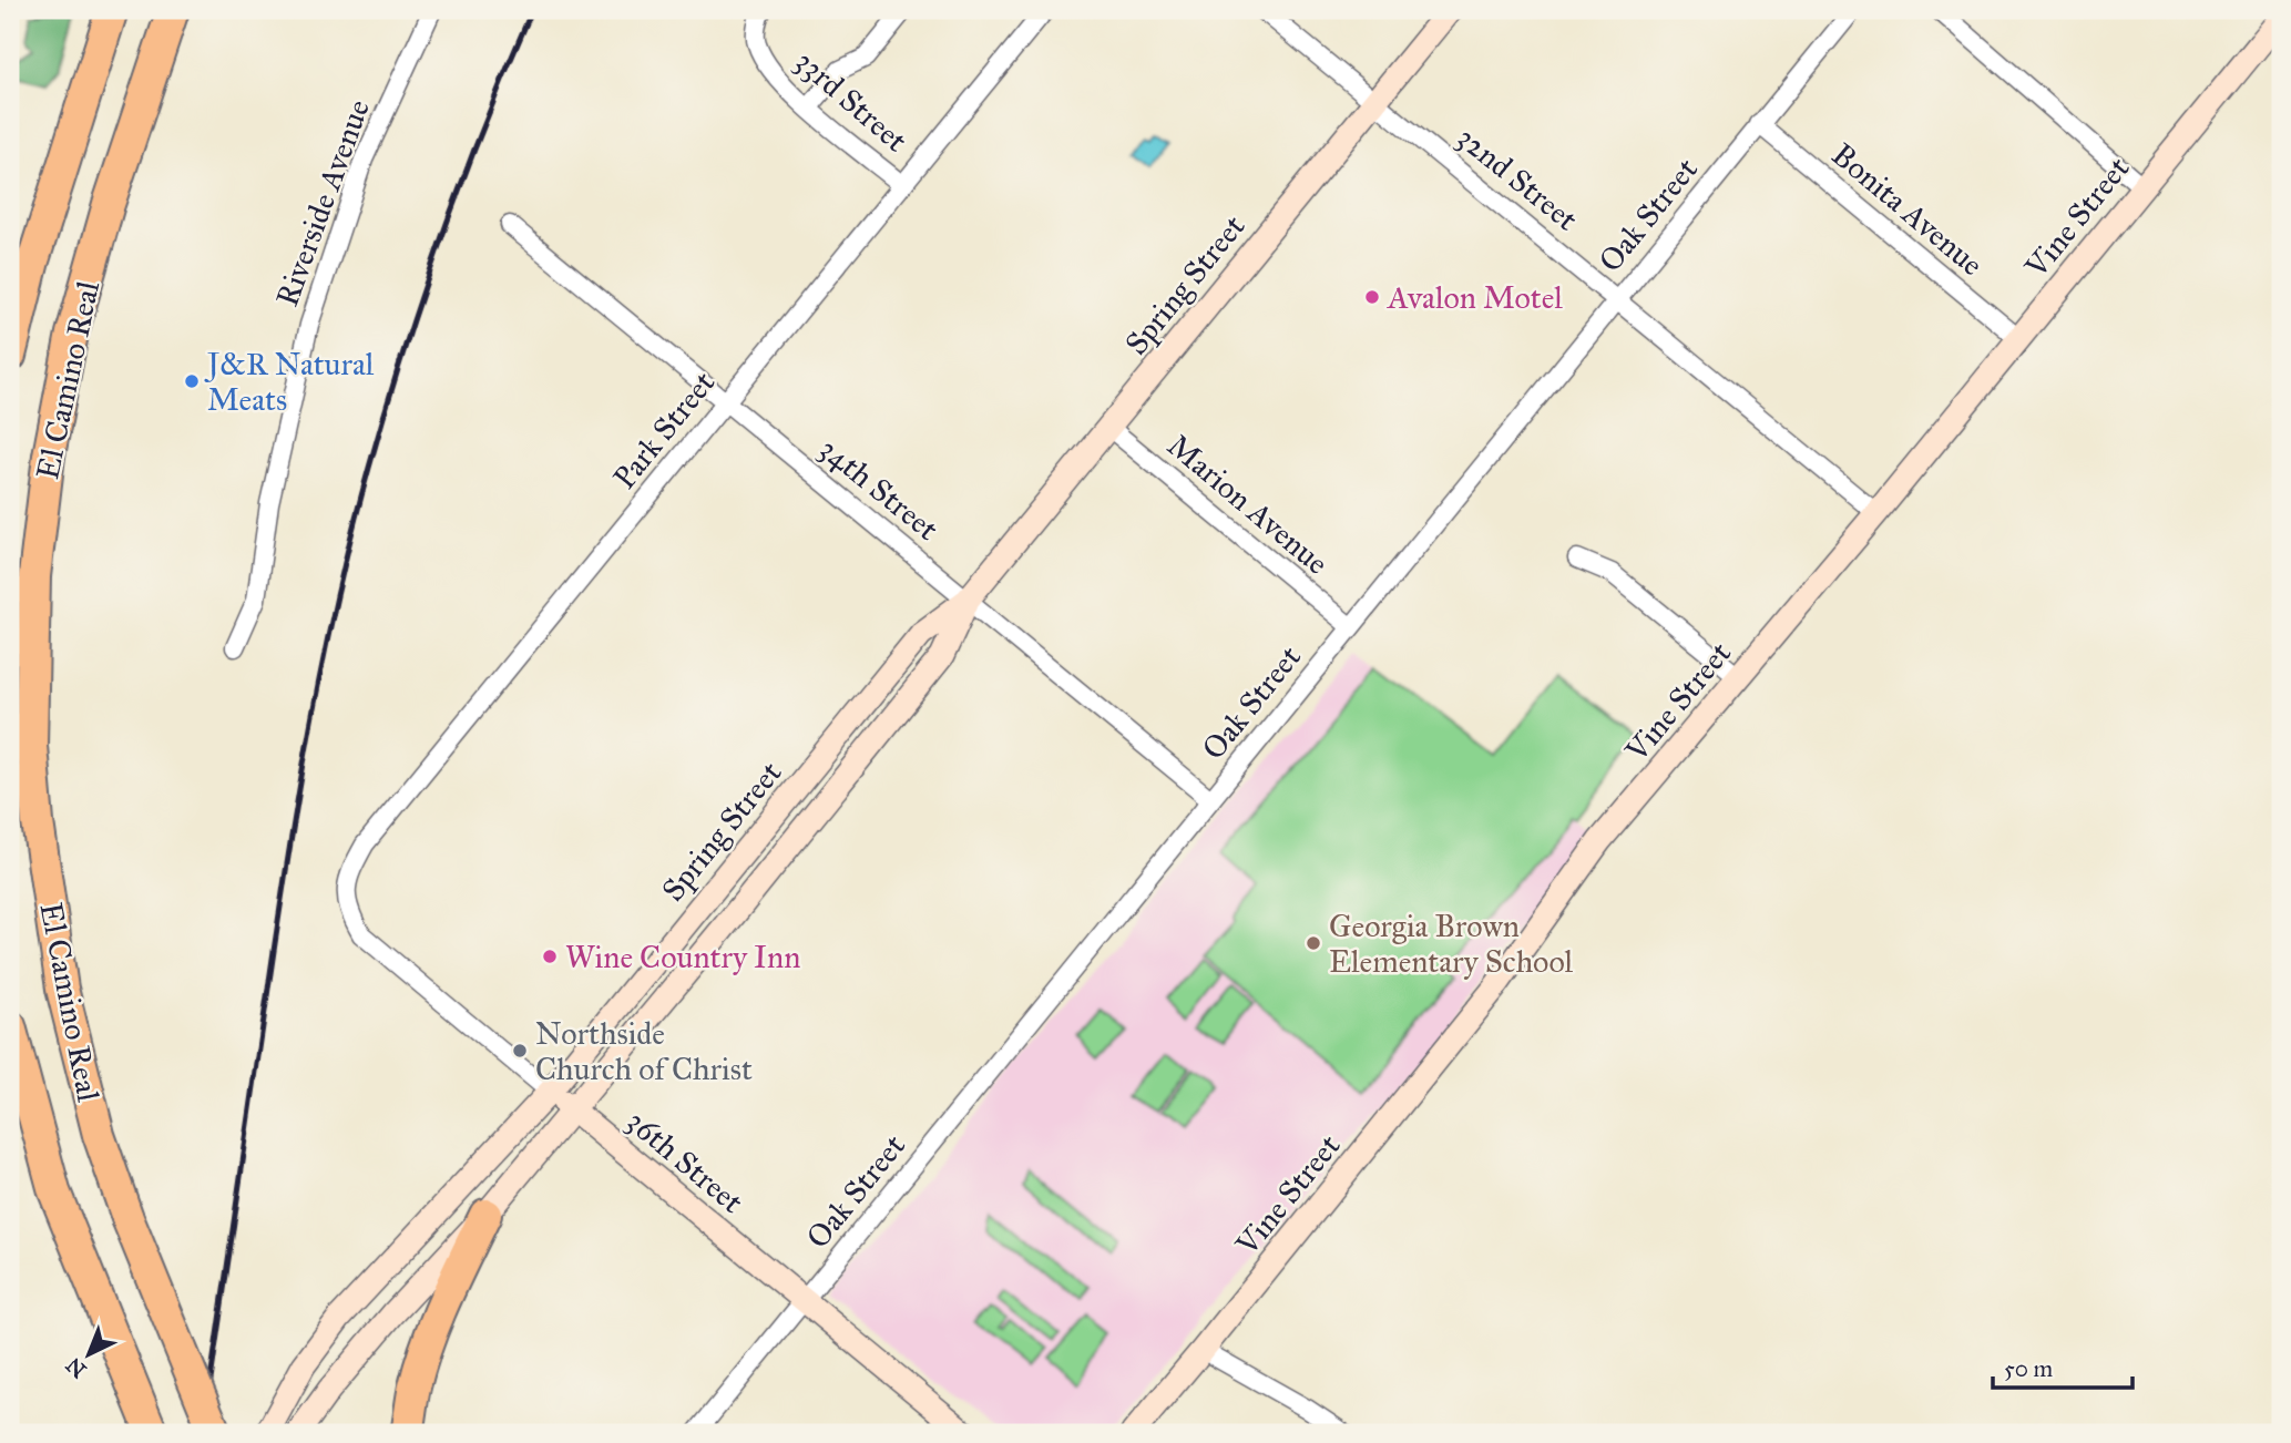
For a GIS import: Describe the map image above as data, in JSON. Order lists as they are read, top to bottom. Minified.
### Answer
{"streets":{"highway":["El Camino Real"],"main road":["Vine Street","Spring Street","36th Street"],"street":["33rd Street","32nd Street","Riverside Avenue","Bonita Avenue","Oak Street","Park Street","34th Street","Marion Avenue"]},"crossings":[["33rd Street","Park Street"],["32nd Street","Oak Street"],["32nd Street","Vine Street"],["32nd Street","Spring Street"],["Bonita Avenue","Oak Street"],["Bonita Avenue","Vine Street"],["Oak Street","34th Street"],["Oak Street","Marion Avenue"],["Oak Street","36th Street"],["Spring Street","34th Street"],["Spring Street","Marion Avenue"],["Spring Street","36th Street"],["Park Street","34th Street"],["Park Street","36th Street"]],"places":["Avalon Motel","J&R Natural Meats","Georgia Brown Elementary School","Wine Country Inn","Northside Church of Christ"],"scale_bar":"50 m","north":"bottom left"}
